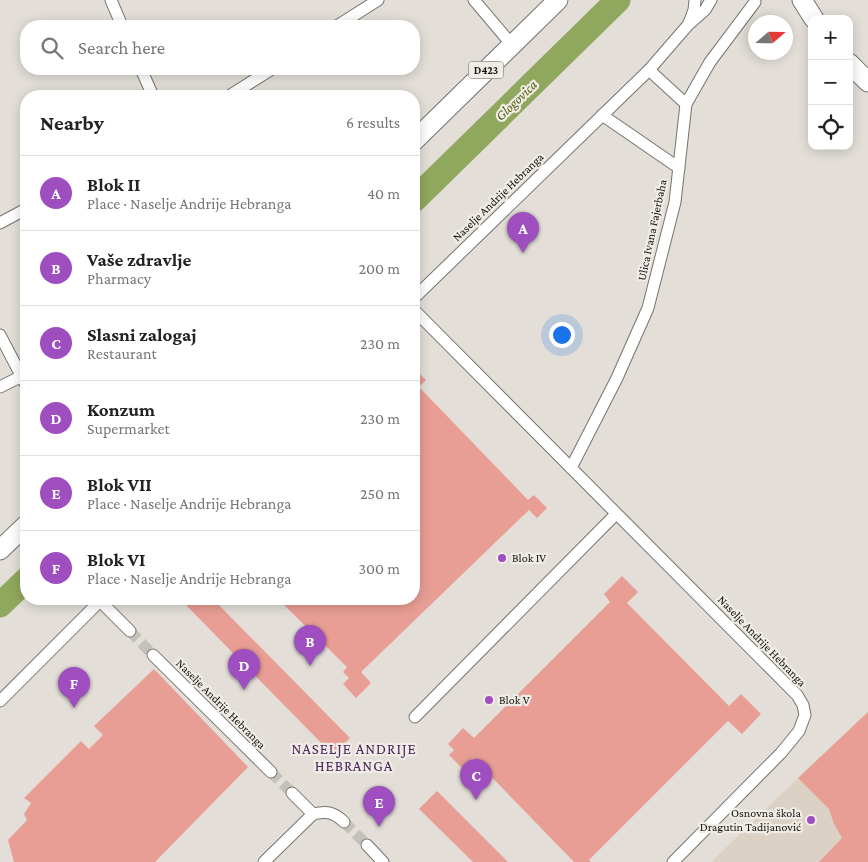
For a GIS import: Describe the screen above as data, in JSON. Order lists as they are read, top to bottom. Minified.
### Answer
{"streets":{"main road":["D423"],"street":["Naselje Andrije Hebranga","Ulica Ivana Fajerbaha"]},"crossings":[["Naselje Andrije Hebranga","Ulica Ivana Fajerbaha"]],"districts":["NASELJE ANDRIJE HEBRANGA"],"water":["Glogovica"],"places":["Blok IV","Blok V","Osnovna škola Dragutin Tadijanović"],"north":"right","page":{"map_buttons":["+","−"],"search":"Search here","heading":["Nearby","6 results"],"list":[{"mark":"A","name":"Blok II","note":"Place · Naselje Andrije Hebranga","value":"40 m"},{"mark":"B","name":"Vaše zdravlje","note":"Pharmacy","value":"200 m"},{"mark":"C","name":"Slasni zalogaj","note":"Restaurant","value":"230 m"},{"mark":"D","name":"Konzum","note":"Supermarket","value":"230 m"},{"mark":"E","name":"Blok VII","note":"Place · Naselje Andrije Hebranga","value":"250 m"},{"mark":"F","name":"Blok VI","note":"Place · Naselje Andrije Hebranga","value":"300 m"}],"pins":["A","B","D","F","C","E"]}}
